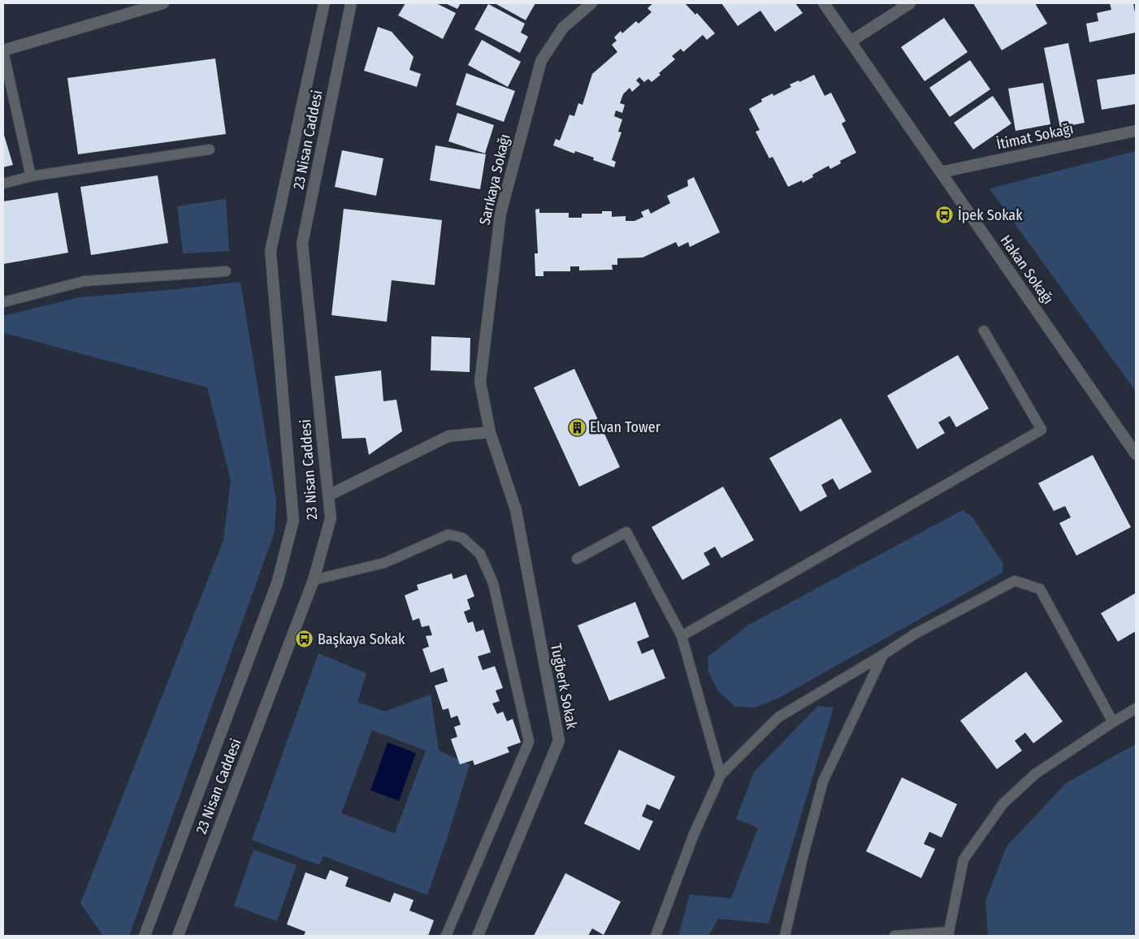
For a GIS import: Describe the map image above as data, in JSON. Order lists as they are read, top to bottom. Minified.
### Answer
{"streets":{"street":["İtimat Sokağı","23 Nisan Caddesi","Sarıkaya Sokağı","Hakan Sokağı","Tuğberk Sokak"]},"crossings":[["İtimat Sokağı","Hakan Sokağı"],["Sarıkaya Sokağı","Tuğberk Sokak"]],"places":{"bus stop":["İpek Sokak","Başkaya Sokak"],"building":["Elvan Tower"]}}
